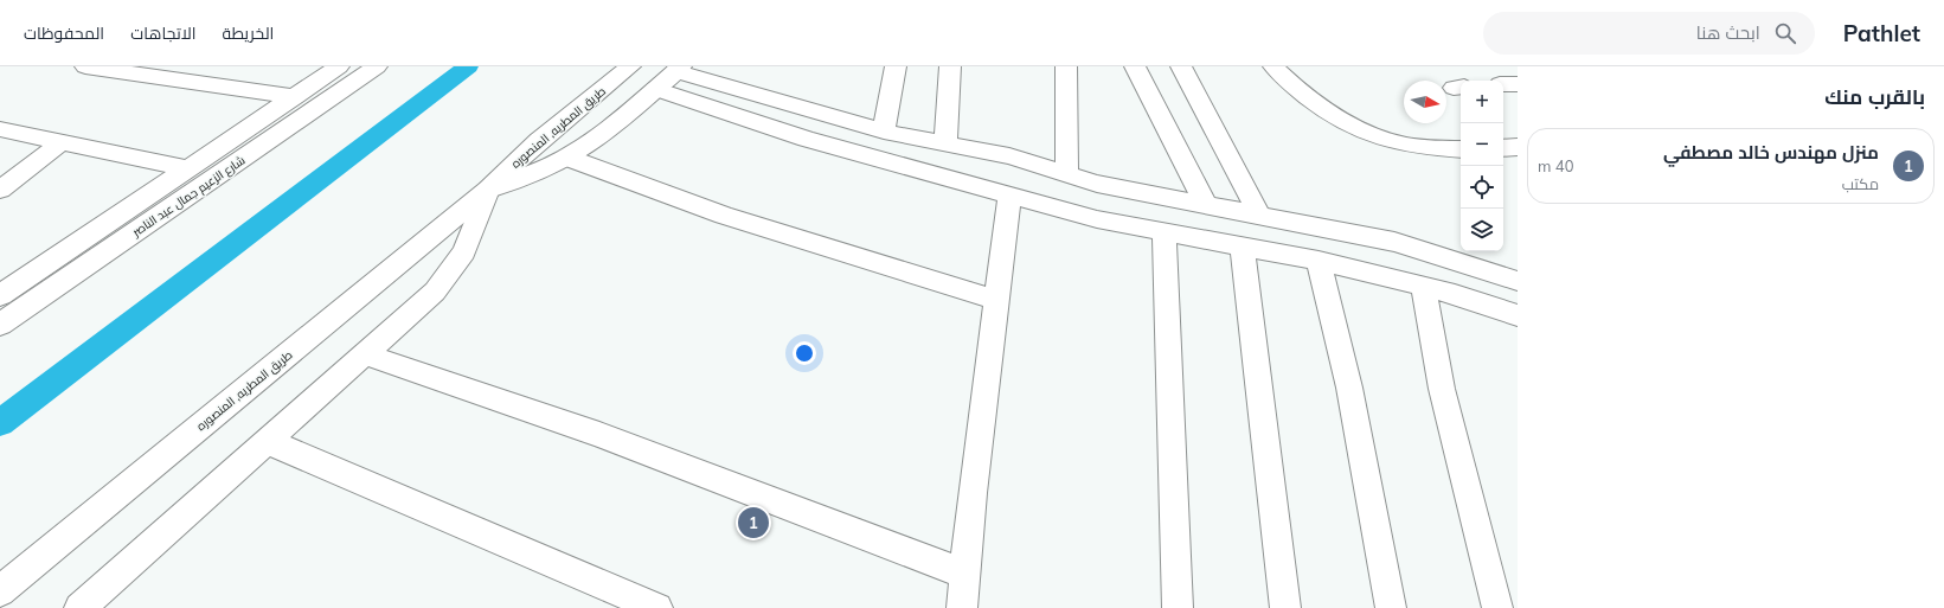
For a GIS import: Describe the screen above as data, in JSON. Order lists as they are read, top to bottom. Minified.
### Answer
{"streets":{"street":["طريق المطريه, المنصوره","شارع الزعيم جمال عبد الناصر"]},"north":"right","page":{"header":"Pathlet","search":"ابحث هنا","nav":["الخريطة","الاتجاهات","المحفوظات"],"heading":"بالقرب منك","map_buttons":["+","−"],"list":[{"mark":"1","name":"منزل مهندس خالد مصطفي","note":"مكتب","value":"40 m"}],"pins":"1"}}
